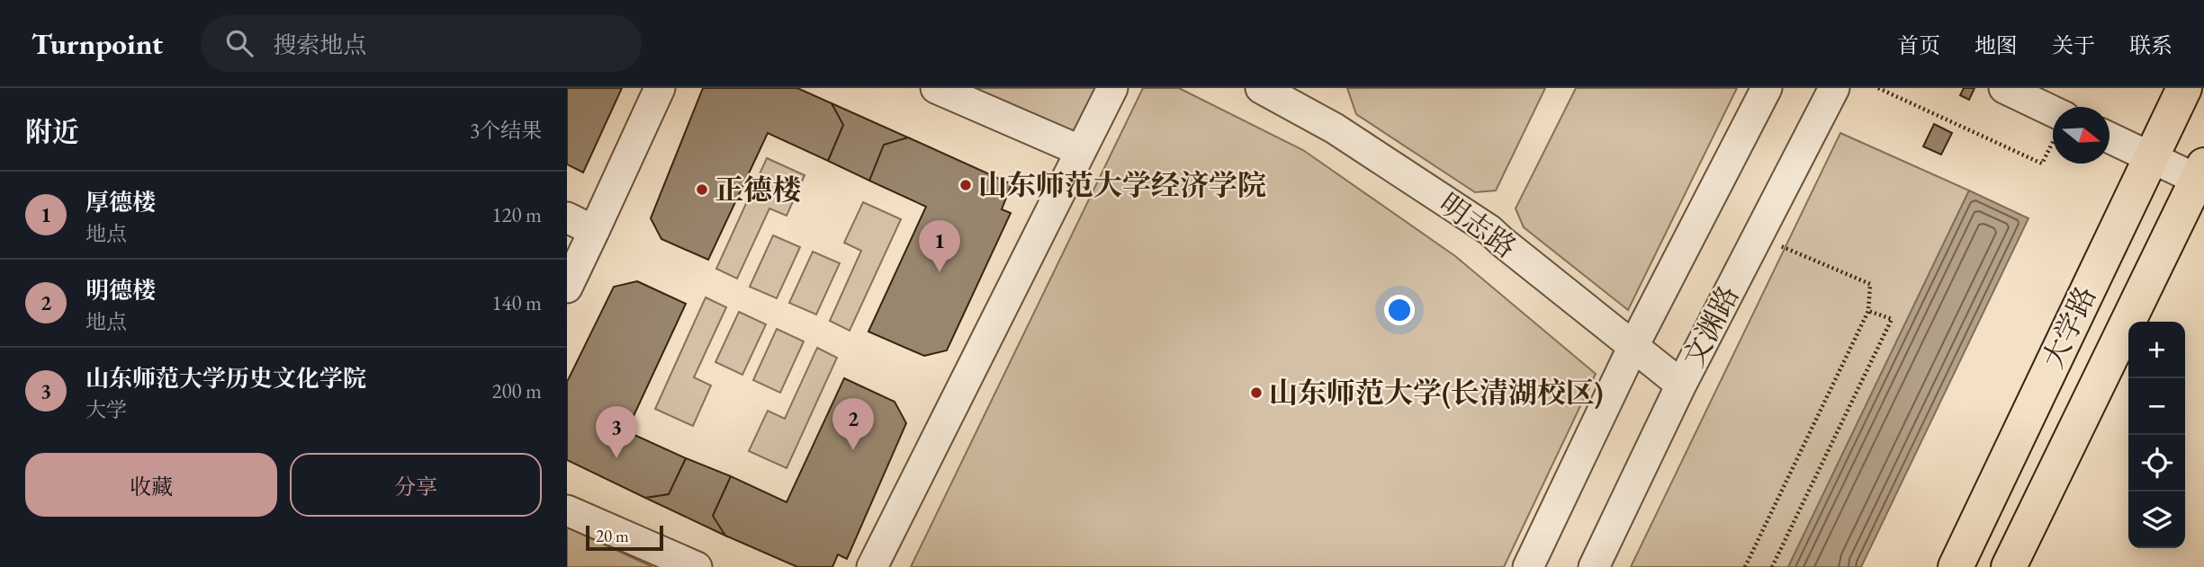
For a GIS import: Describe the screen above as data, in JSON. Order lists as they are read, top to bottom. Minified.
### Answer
{"streets":{"main road":["大学路"],"street":["明志路","文渊路"]},"crossings":[["明志路","文渊路"]],"places":["山东师范大学经济学院","正德楼","山东师范大学(长清湖校区)"],"scale_bar":"20 m","north":"right","page":{"header":"Turnpoint","search":"搜索地点","nav":["首页","地图","关于","联系"],"heading":["附近","3个结果"],"list":[{"mark":"1","name":"厚德楼","note":"地点","value":"120 m"},{"mark":"2","name":"明德楼","note":"地点","value":"140 m"},{"mark":"3","name":"山东师范大学历史文化学院","note":"大学","value":"200 m"}],"pins":["1","2","3"],"map_buttons":["+","−"],"buttons":["收藏","分享"],"scale":"20 m"}}
